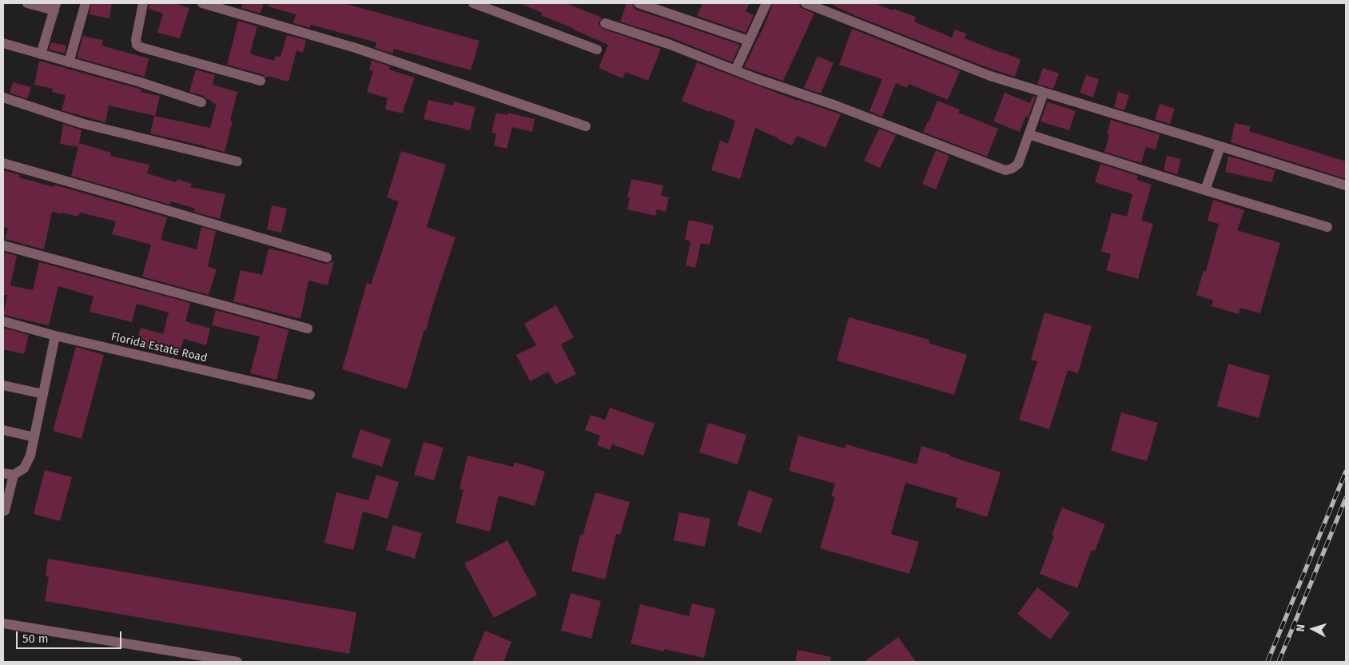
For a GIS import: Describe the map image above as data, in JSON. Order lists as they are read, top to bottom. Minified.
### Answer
{"streets":{"street":["Florida Estate Road"]},"scale_bar":"50 m","north":"left"}
